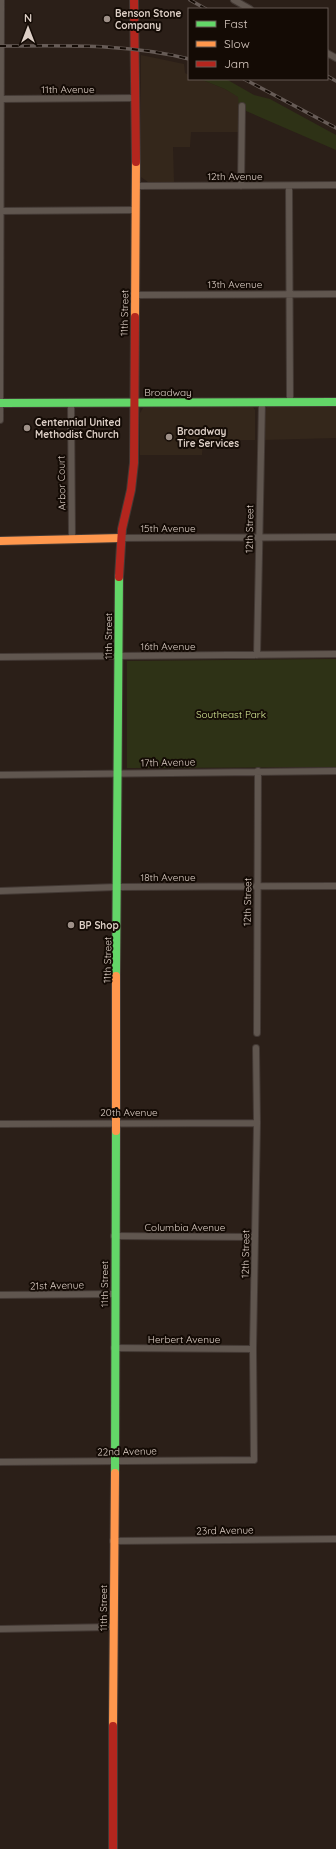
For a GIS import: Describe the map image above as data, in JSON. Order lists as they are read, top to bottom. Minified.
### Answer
{"streets":{"main road":["11th Street","Broadway","15th Avenue"],"street":["11th Avenue","12th Avenue","13th Avenue","Arbor Court","12th Street","16th Avenue","17th Avenue","18th Avenue","20th Avenue","Columbia Avenue","21st Avenue","Herbert Avenue","22nd Avenue","23rd Avenue"]},"crossings":[["11th Avenue","11th Street"],["12th Avenue","11th Street"],["13th Avenue","11th Street"],["11th Street","Broadway"],["11th Street","15th Avenue"],["11th Street","16th Avenue"],["11th Street","17th Avenue"],["11th Street","18th Avenue"],["11th Street","20th Avenue"],["11th Street","Columbia Avenue"],["11th Street","21st Avenue"],["11th Street","Herbert Avenue"],["11th Street","22nd Avenue"],["11th Street","23rd Avenue"],["Broadway","Arbor Court"],["Broadway","12th Street"],["Arbor Court","15th Avenue"],["15th Avenue","12th Street"],["12th Street","16th Avenue"],["12th Street","17th Avenue"],["12th Street","18th Avenue"],["12th Street","20th Avenue"],["12th Street","Columbia Avenue"],["12th Street","Herbert Avenue"],["12th Street","22nd Avenue"]],"parks":["Southeast Park"],"places":["Benson Stone Company","Centennial United Methodist Church","Broadway Tire Services","BP Shop"],"legend":["Fast","Slow","Jam"],"north":"top"}
